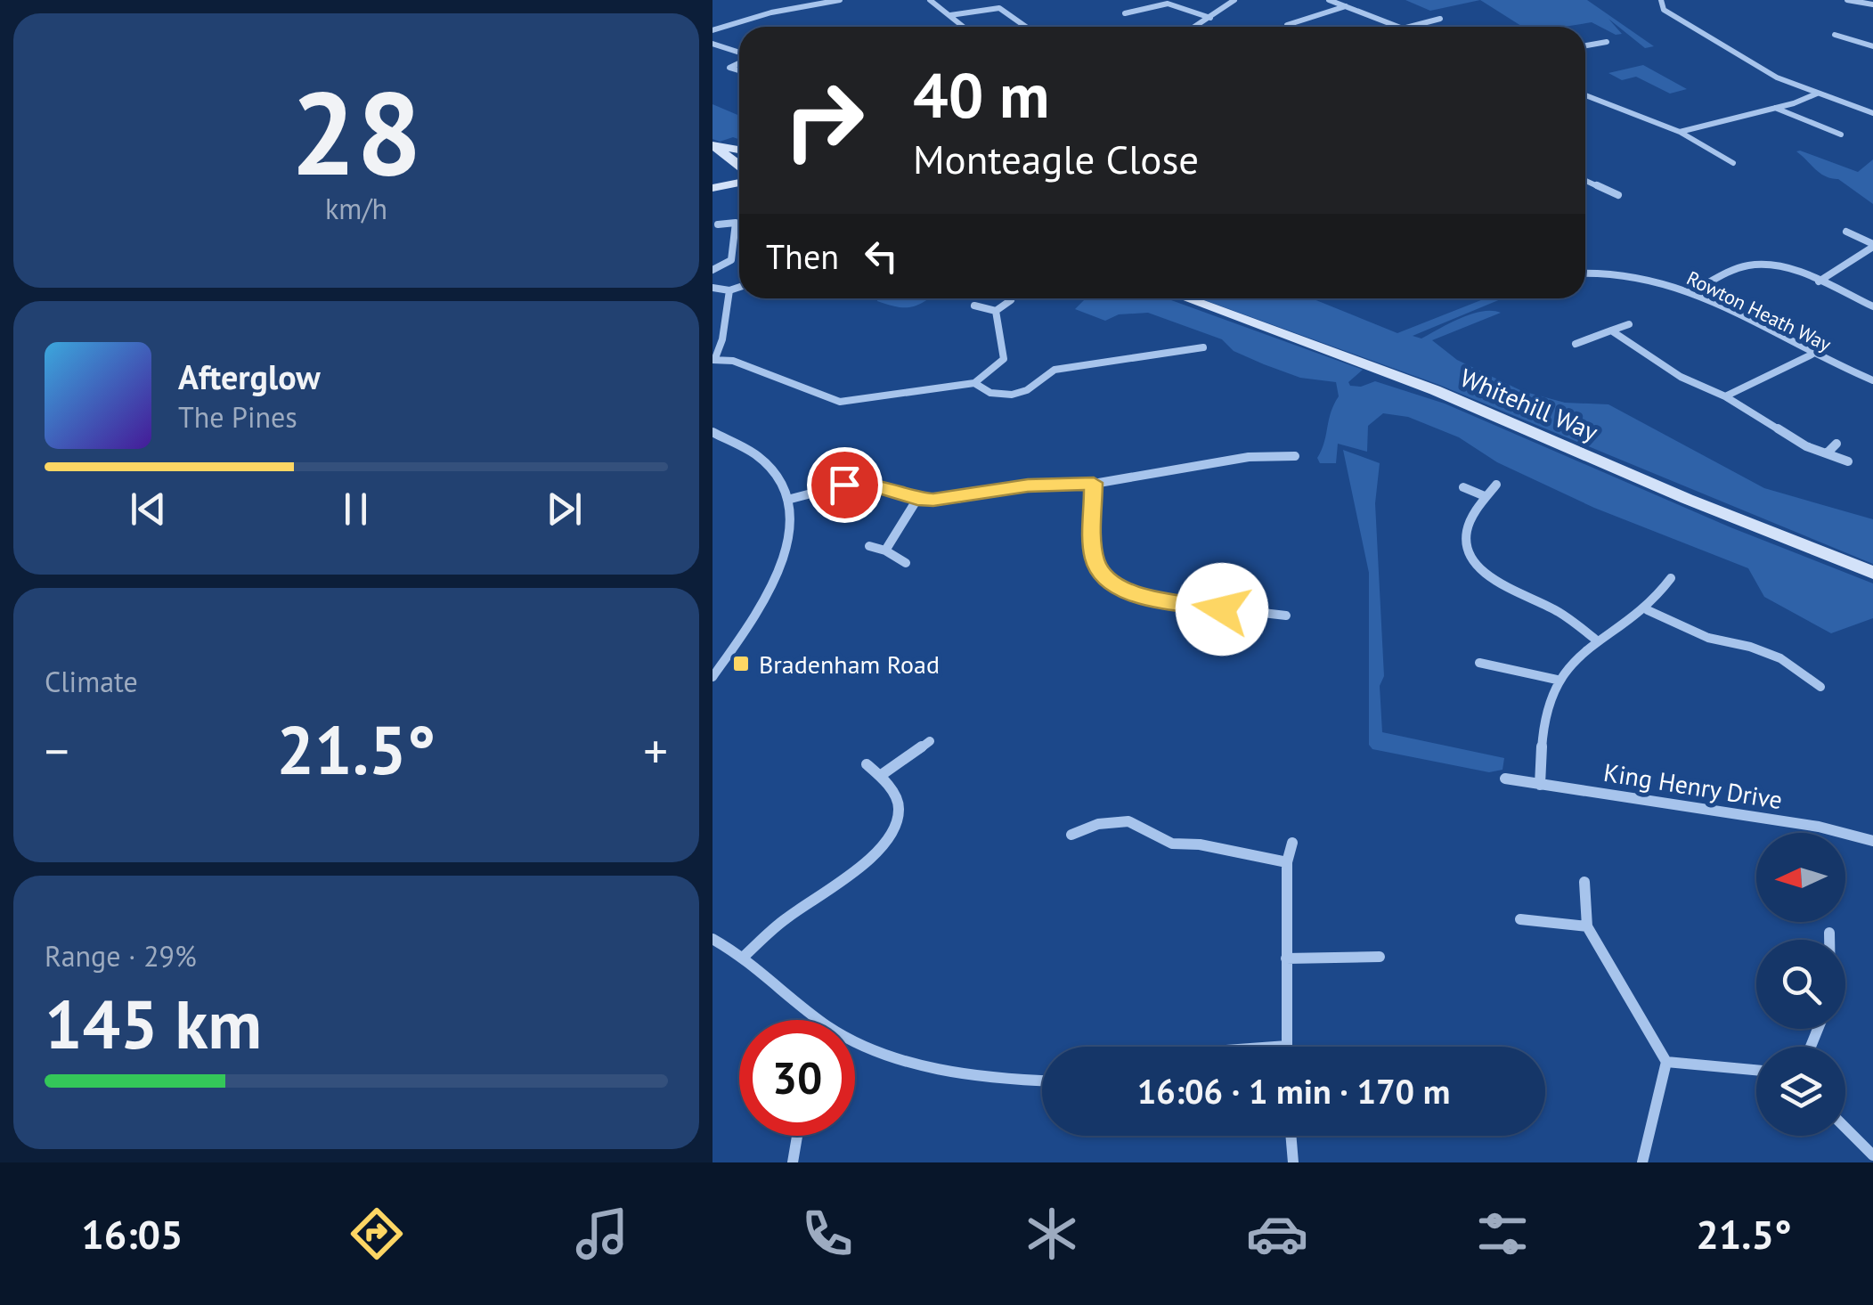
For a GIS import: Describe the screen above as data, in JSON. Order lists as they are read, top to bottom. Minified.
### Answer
{"streets":{"main road":["Whitehill Way"],"street":["Rowton Heath Way","King Henry Drive"]},"places":{"transit":["Bradenham Road"]},"north":"left","page":{"tile":[["28","km/h"],"Climate",["Range · 29%","145 km"]],"turn":["40 m","Monteagle Close"],"then":"Then","song":["Afterglow","The Pines"],"heat":["−","21.5°","+"],"limit":"30","trip":"16:06 · 1 min · 170 m","tabs":["16:05","21.5°"]}}
